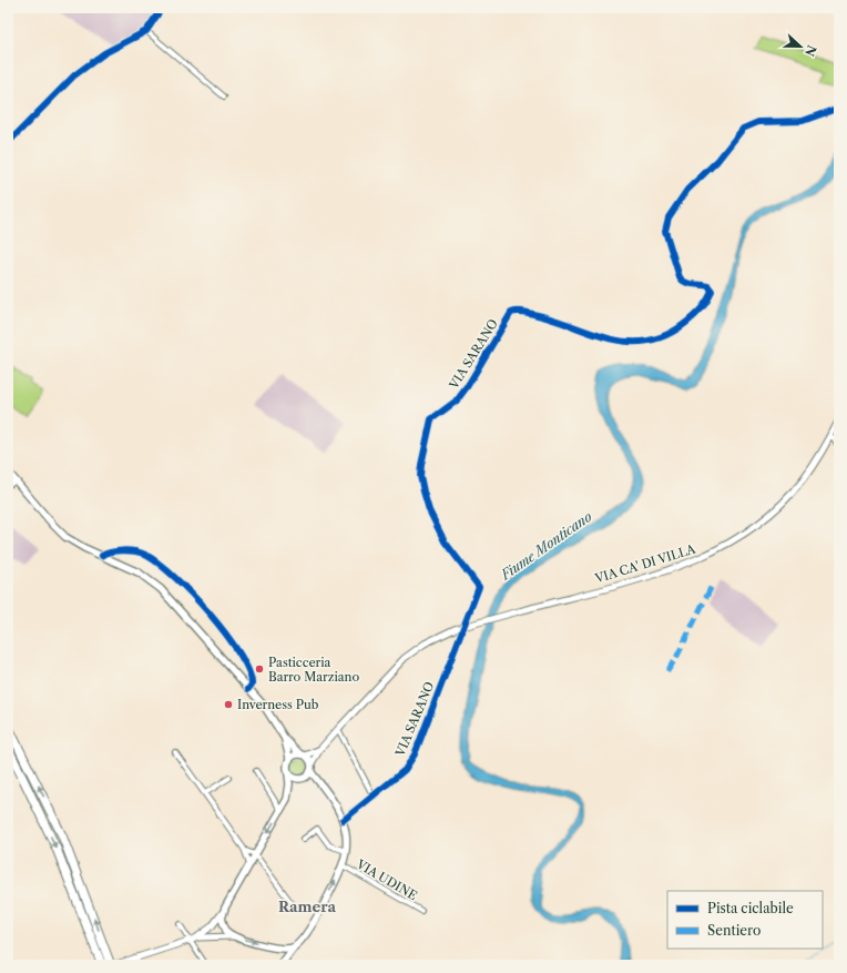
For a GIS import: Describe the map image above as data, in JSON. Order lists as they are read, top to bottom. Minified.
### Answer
{"streets":{"street":["VIA SARANO","VIA CA' DI VILLA","VIA UDINE"]},"districts":["Ramera"],"water":["Fiume Monticano"],"places":["Pasticceria Barro Marziano","Inverness Pub"],"legend":["Pista ciclabile","Sentiero"],"north":"right"}
